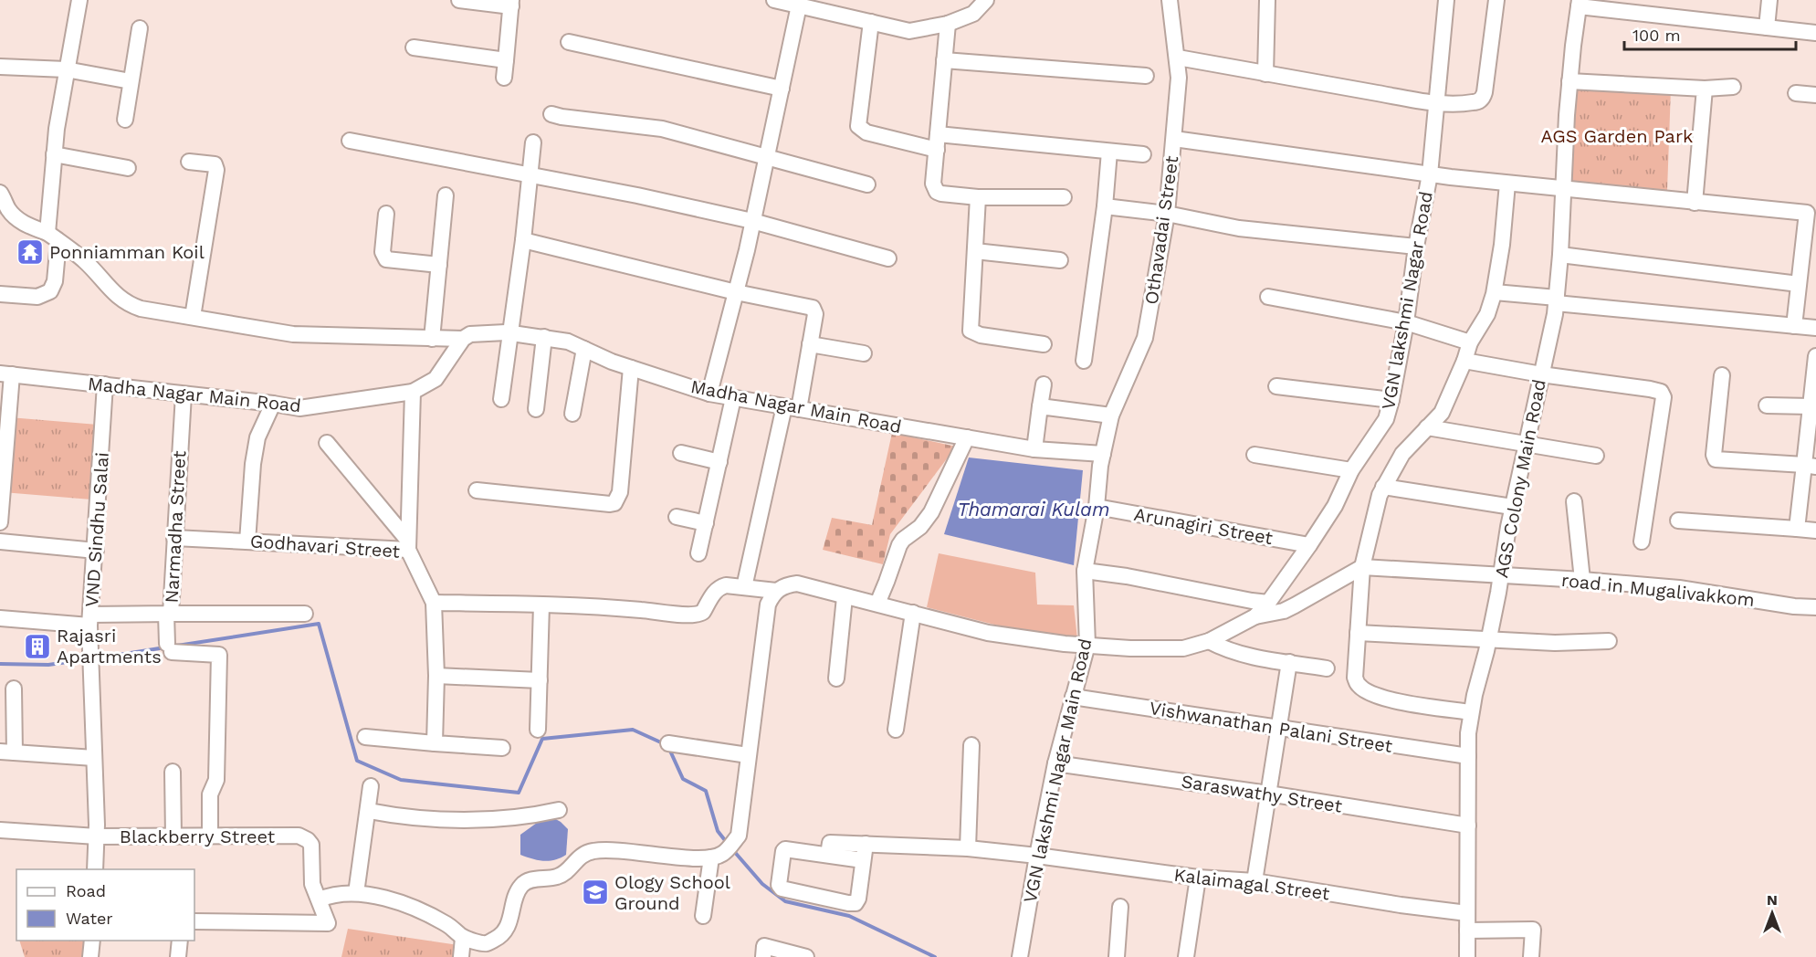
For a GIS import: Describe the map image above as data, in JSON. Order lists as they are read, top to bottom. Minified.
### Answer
{"streets":{"street":["Othavadai Street","VGN lakshmi Nagar Road","Madha Nagar Main Road","AGS Colony Main Road","Arunagiri Street","Narmadha Street","VND Sindhu Salai","Godhavari Street","road in Mugalivakkom","Vishwanathan Palani Street","VGN lakshmi Nagar Main Road","Saraswathy Street","Blackberry Street","Kalaimagal Street"]},"crossings":[["Othavadai Street","Madha Nagar Main Road"],["Othavadai Street","VGN lakshmi Nagar Main Road"],["VGN lakshmi Nagar Road","Arunagiri Street"],["VGN lakshmi Nagar Road","VGN lakshmi Nagar Main Road"],["Madha Nagar Main Road","Narmadha Street"],["Madha Nagar Main Road","VND Sindhu Salai"],["Madha Nagar Main Road","VGN lakshmi Nagar Main Road"],["AGS Colony Main Road","road in Mugalivakkom"],["AGS Colony Main Road","Vishwanathan Palani Street"],["AGS Colony Main Road","Saraswathy Street"],["AGS Colony Main Road","Kalaimagal Street"],["Arunagiri Street","VGN lakshmi Nagar Main Road"],["Narmadha Street","VND Sindhu Salai"],["Narmadha Street","Godhavari Street"],["VND Sindhu Salai","Blackberry Street"],["Vishwanathan Palani Street","VGN lakshmi Nagar Main Road"],["VGN lakshmi Nagar Main Road","Saraswathy Street"],["VGN lakshmi Nagar Main Road","Kalaimagal Street"]],"water":["Thamarai Kulam"],"parks":["AGS Garden Park"],"places":{"temple":["Ponniamman Koil"],"building":["Rajasri Apartments"],"school or university":["Ology School Ground"]},"legend":["Road","Water"],"scale_bar":"100 m","north":"top"}
